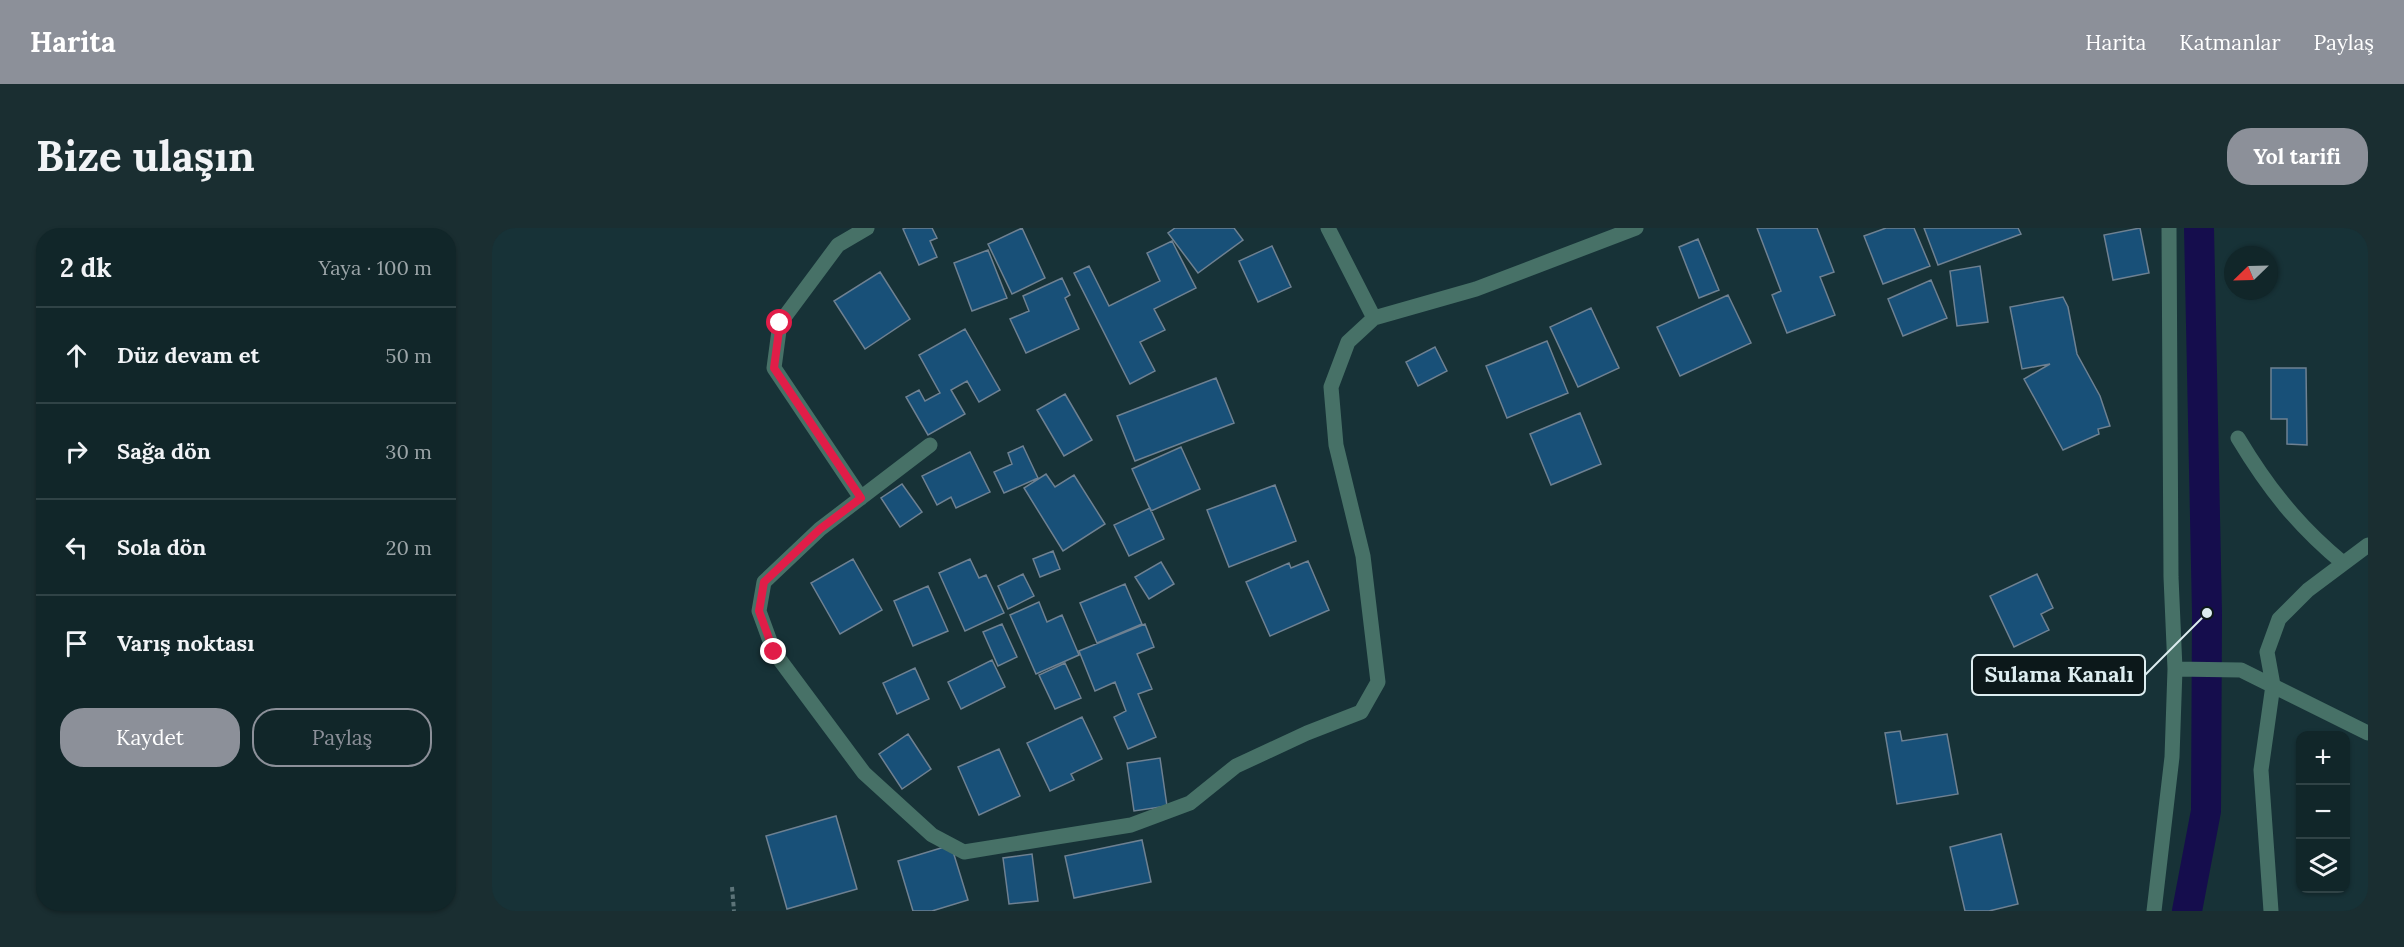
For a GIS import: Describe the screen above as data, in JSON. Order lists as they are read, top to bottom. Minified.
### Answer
{"places":["Sulama Kanalı"],"north":"bottom left","page":{"header":"Harita","nav":["Harita","Katmanlar","Paylaş"],"buttons":["Yol tarifi",["Kaydet","Paylaş"]],"title":"Bize ulaşın","heading":["2 dk","Yaya · 100 m"],"list":[["Düz devam et","50 m"],["Sağa dön","30 m"],["Sola dön","20 m"],"Varış noktası"],"map_buttons":["+","−"]}}
